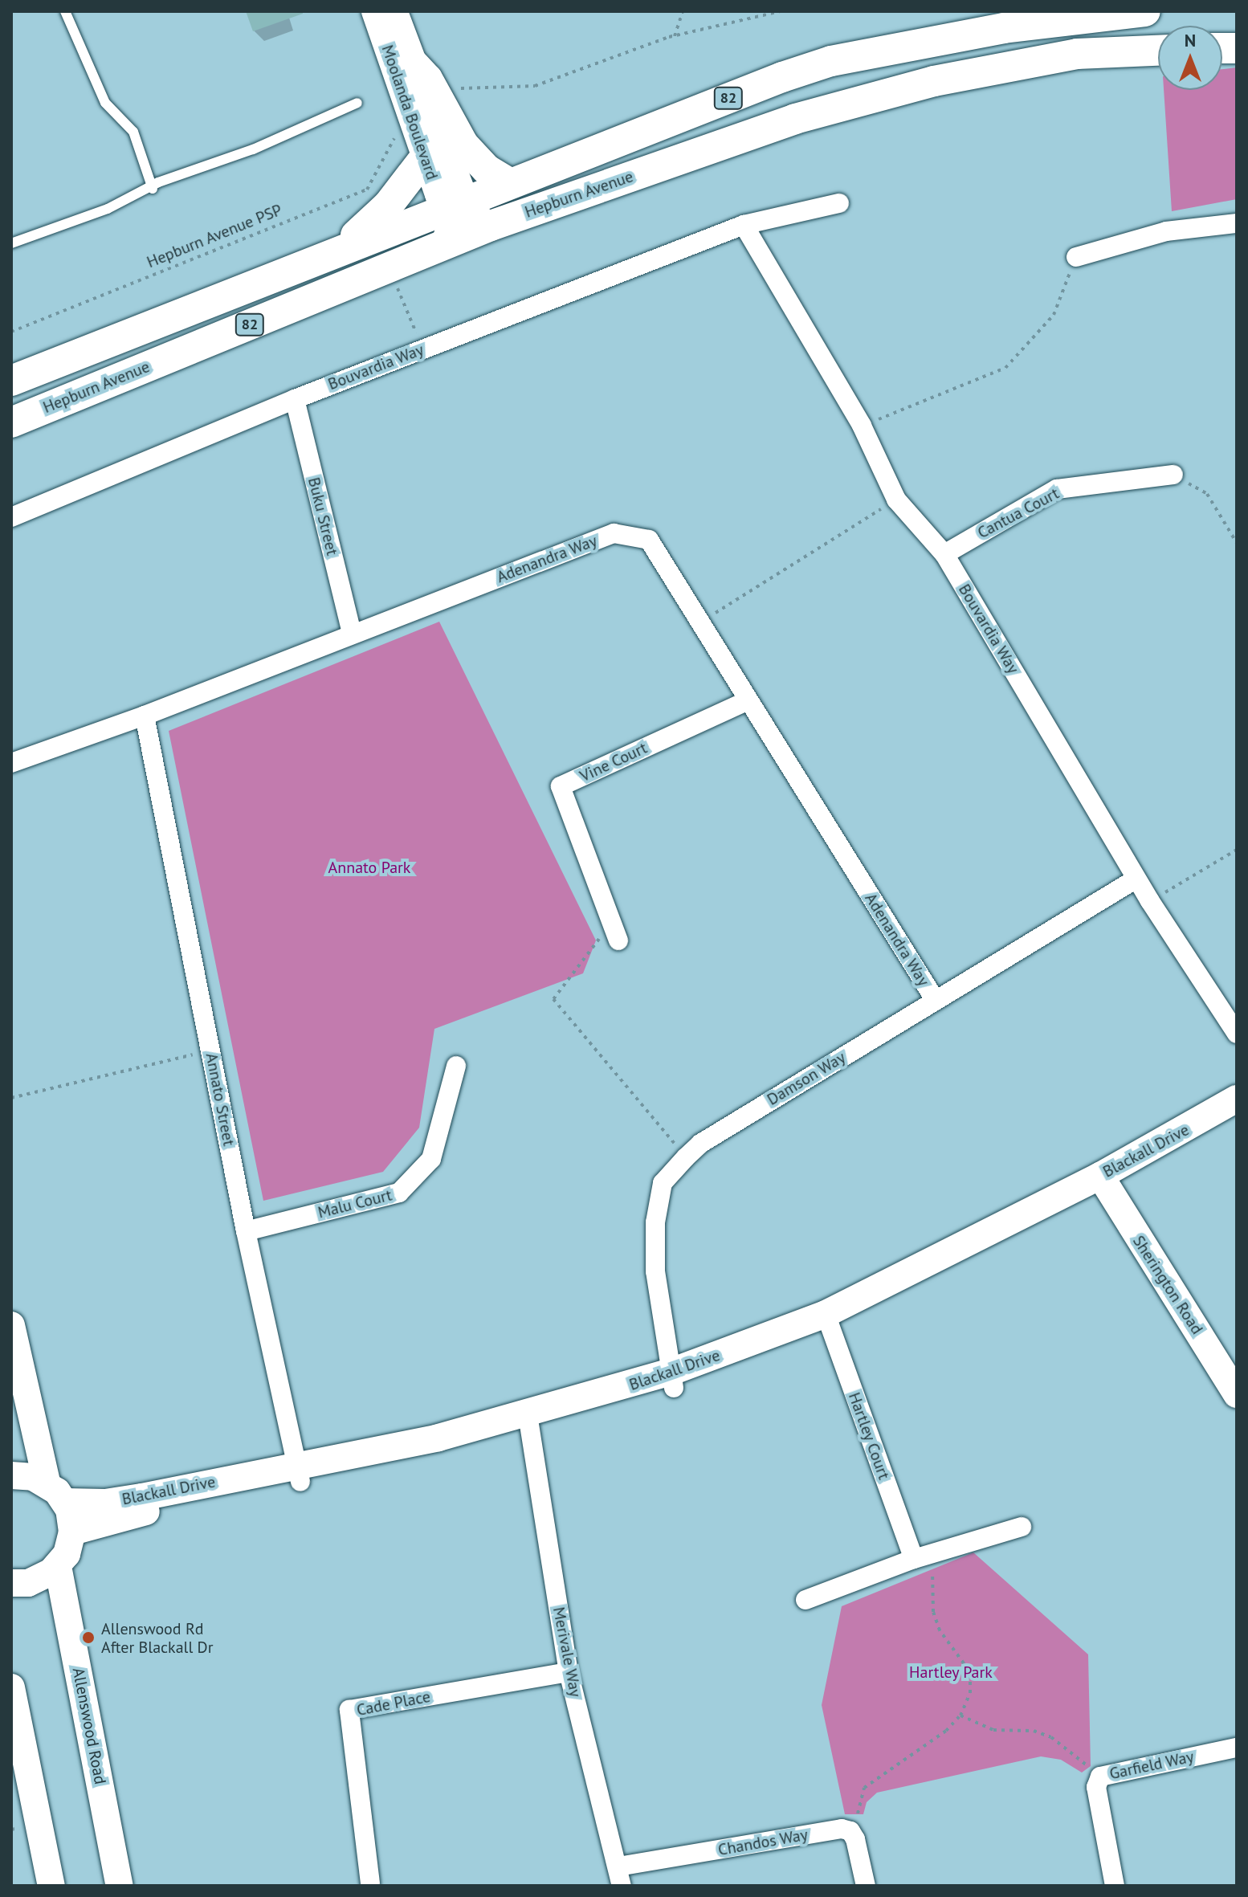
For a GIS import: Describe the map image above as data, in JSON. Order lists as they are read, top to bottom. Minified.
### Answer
{"streets":{"main road":["82","Moolanda Boulevard","Hepburn Avenue","Blackall Drive","Sherington Road","Allenswood Road"],"street":["Bouvardia Way","Cantua Court","Buku Street","Adenandra Way","Vine Court","Damson Way","Annato Street","Malu Court","Hartley Court","Merivale Way","Cade Place","Garfield Way","Chandos Way"],"path":["Hepburn Avenue PSP"]},"crossings":[["82","Moolanda Boulevard"],["Moolanda Boulevard","Hepburn Avenue"],["Bouvardia Way","Cantua Court"],["Bouvardia Way","Buku Street"],["Bouvardia Way","Damson Way"],["Buku Street","Adenandra Way"],["Adenandra Way","Vine Court"],["Adenandra Way","Damson Way"],["Adenandra Way","Annato Street"],["Damson Way","Blackall Drive"],["Annato Street","Blackall Drive"],["Annato Street","Malu Court"],["Blackall Drive","Sherington Road"],["Blackall Drive","Hartley Court"],["Blackall Drive","Merivale Way"],["Merivale Way","Cade Place"],["Merivale Way","Chandos Way"]],"parks":["Annato Park","Hartley Park"],"places":["Allenswood Rd After Blackall Dr"],"north":"top"}
